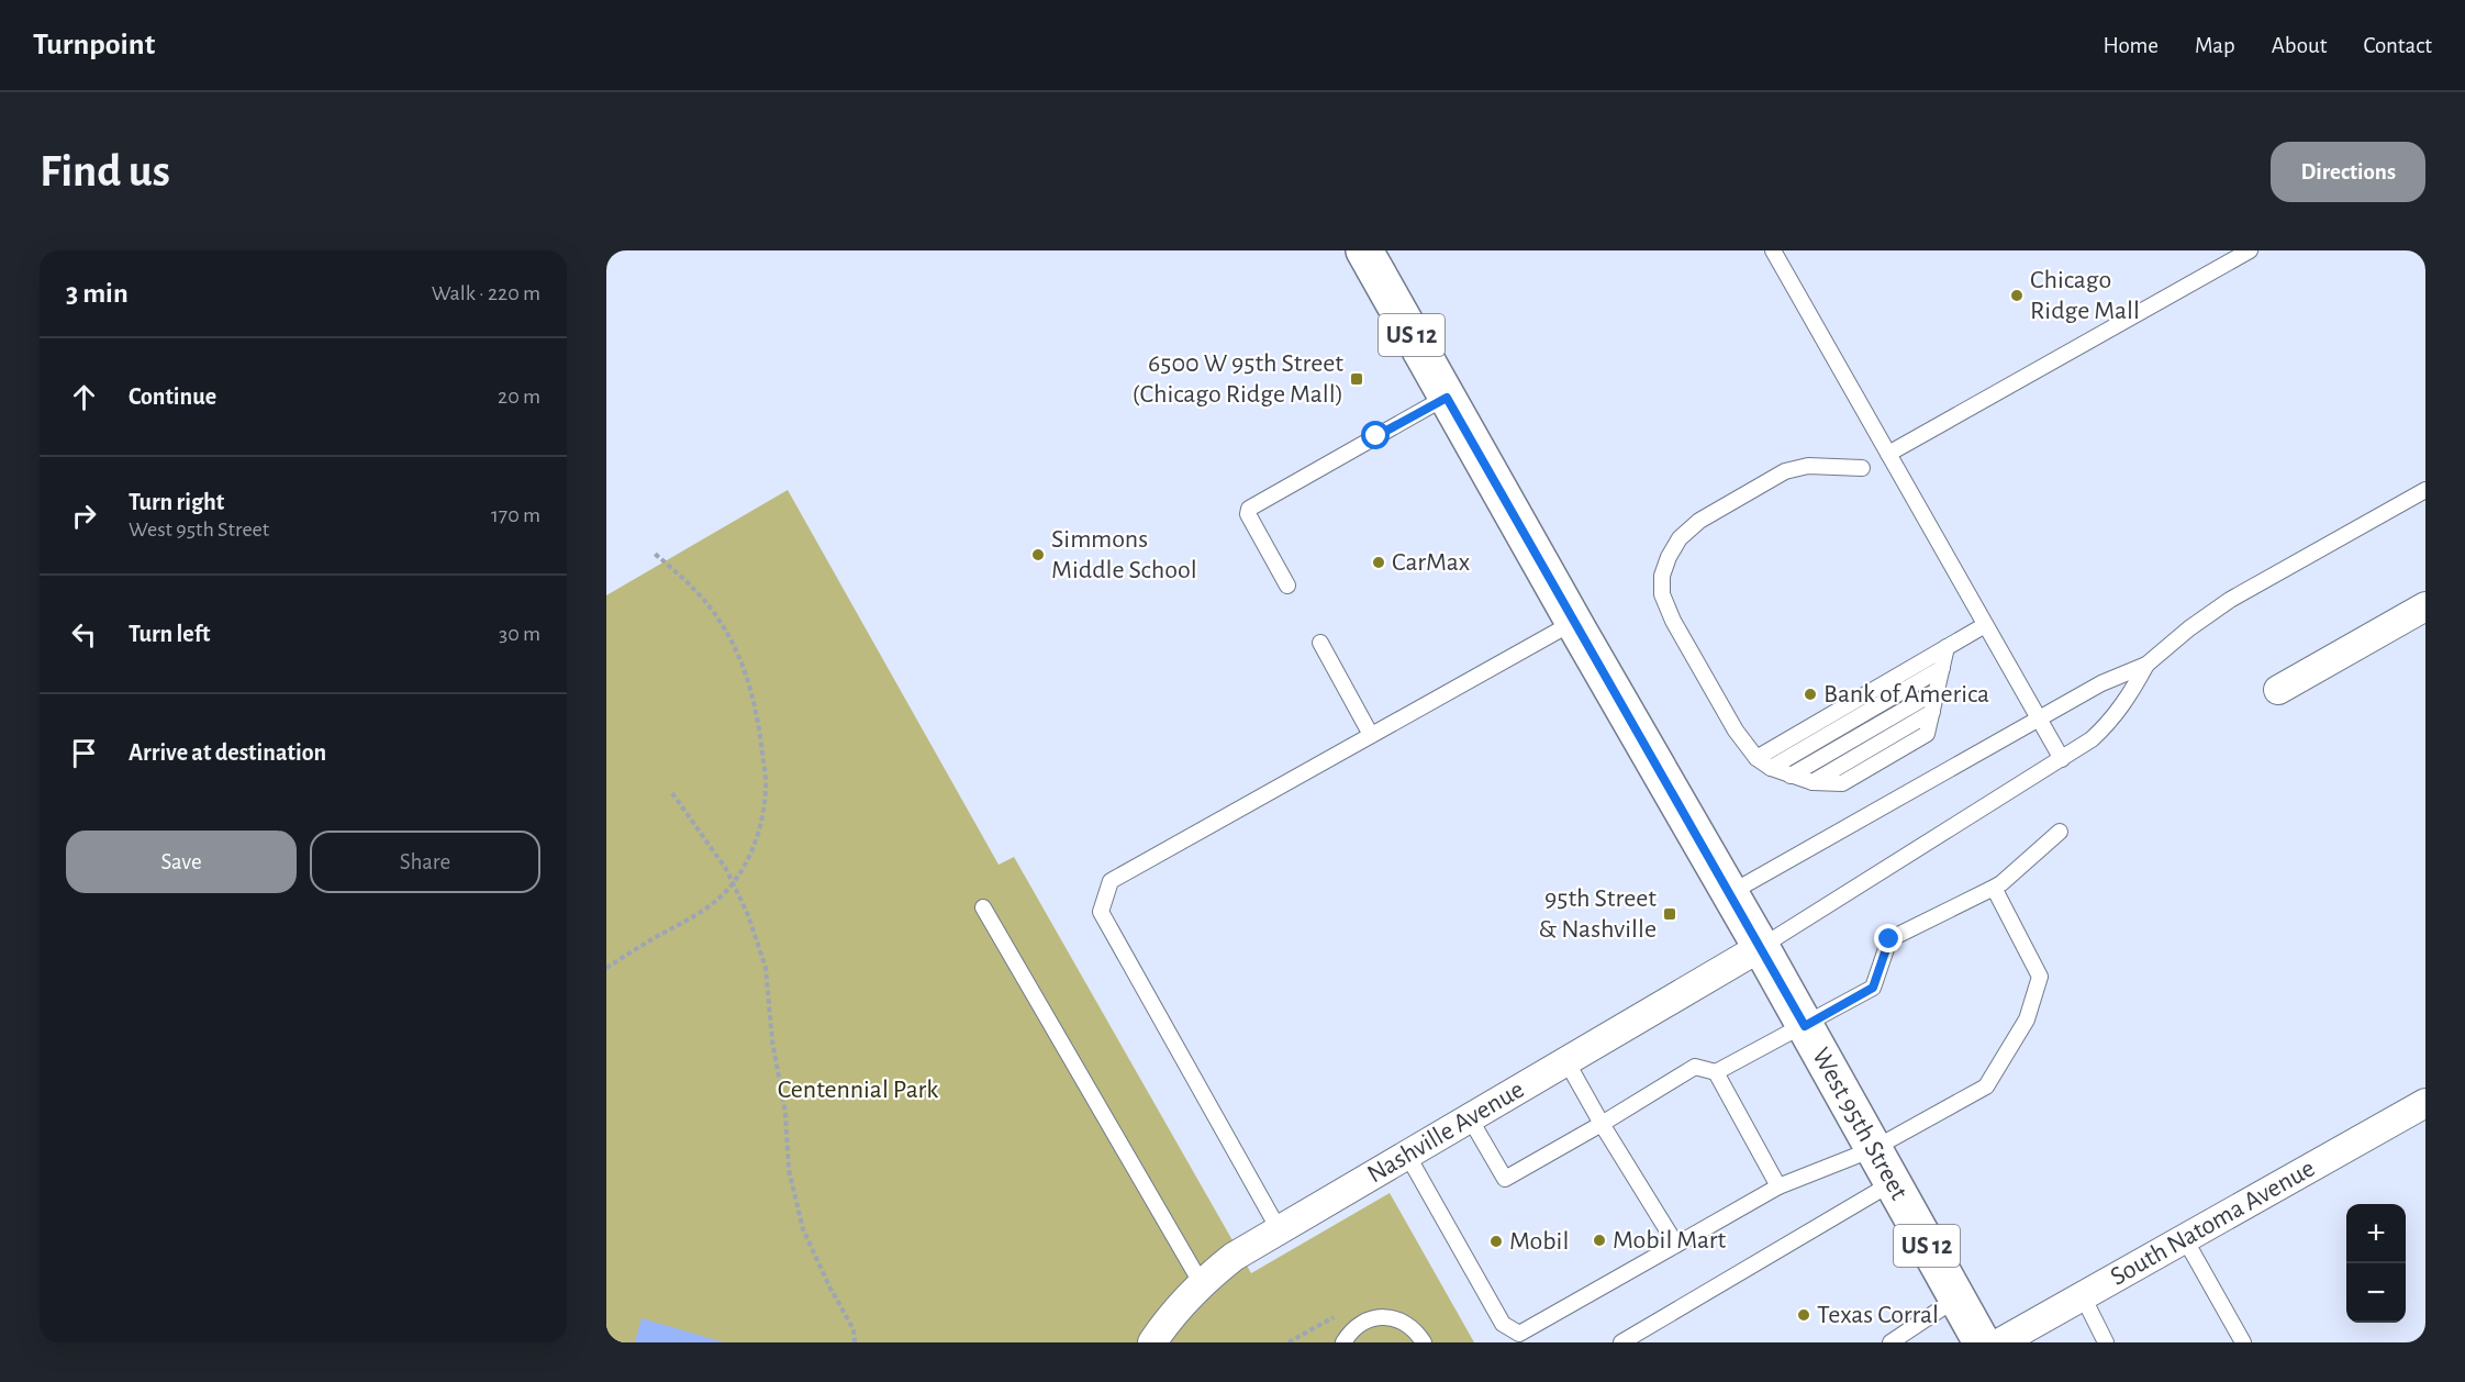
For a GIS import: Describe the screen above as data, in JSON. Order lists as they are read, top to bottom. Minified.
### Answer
{"streets":{"main road":["US 12","West 95th Street"],"street":["Nashville Avenue","South Natoma Avenue"]},"crossings":[["West 95th Street","Nashville Avenue"]],"parks":["Centennial Park"],"places":{"other":["Chicago Ridge Mall","Simmons Middle School","CarMax","Bank of America","Mobil Mart","Mobil","Texas Corral"],"transit":["6500 W 95th Street (Chicago Ridge Mall)","95th Street & Nashville"]},"page":{"header":"Turnpoint","nav":["Home","Map","About","Contact"],"buttons":["Directions",["Save","Share"]],"title":"Find us","heading":["3 min","Walk · 220 m"],"list":[["Continue","20 m"],["Turn right","West 95th Street","170 m"],["Turn left","30 m"],"Arrive at destination"],"map_buttons":["+","−"]}}
